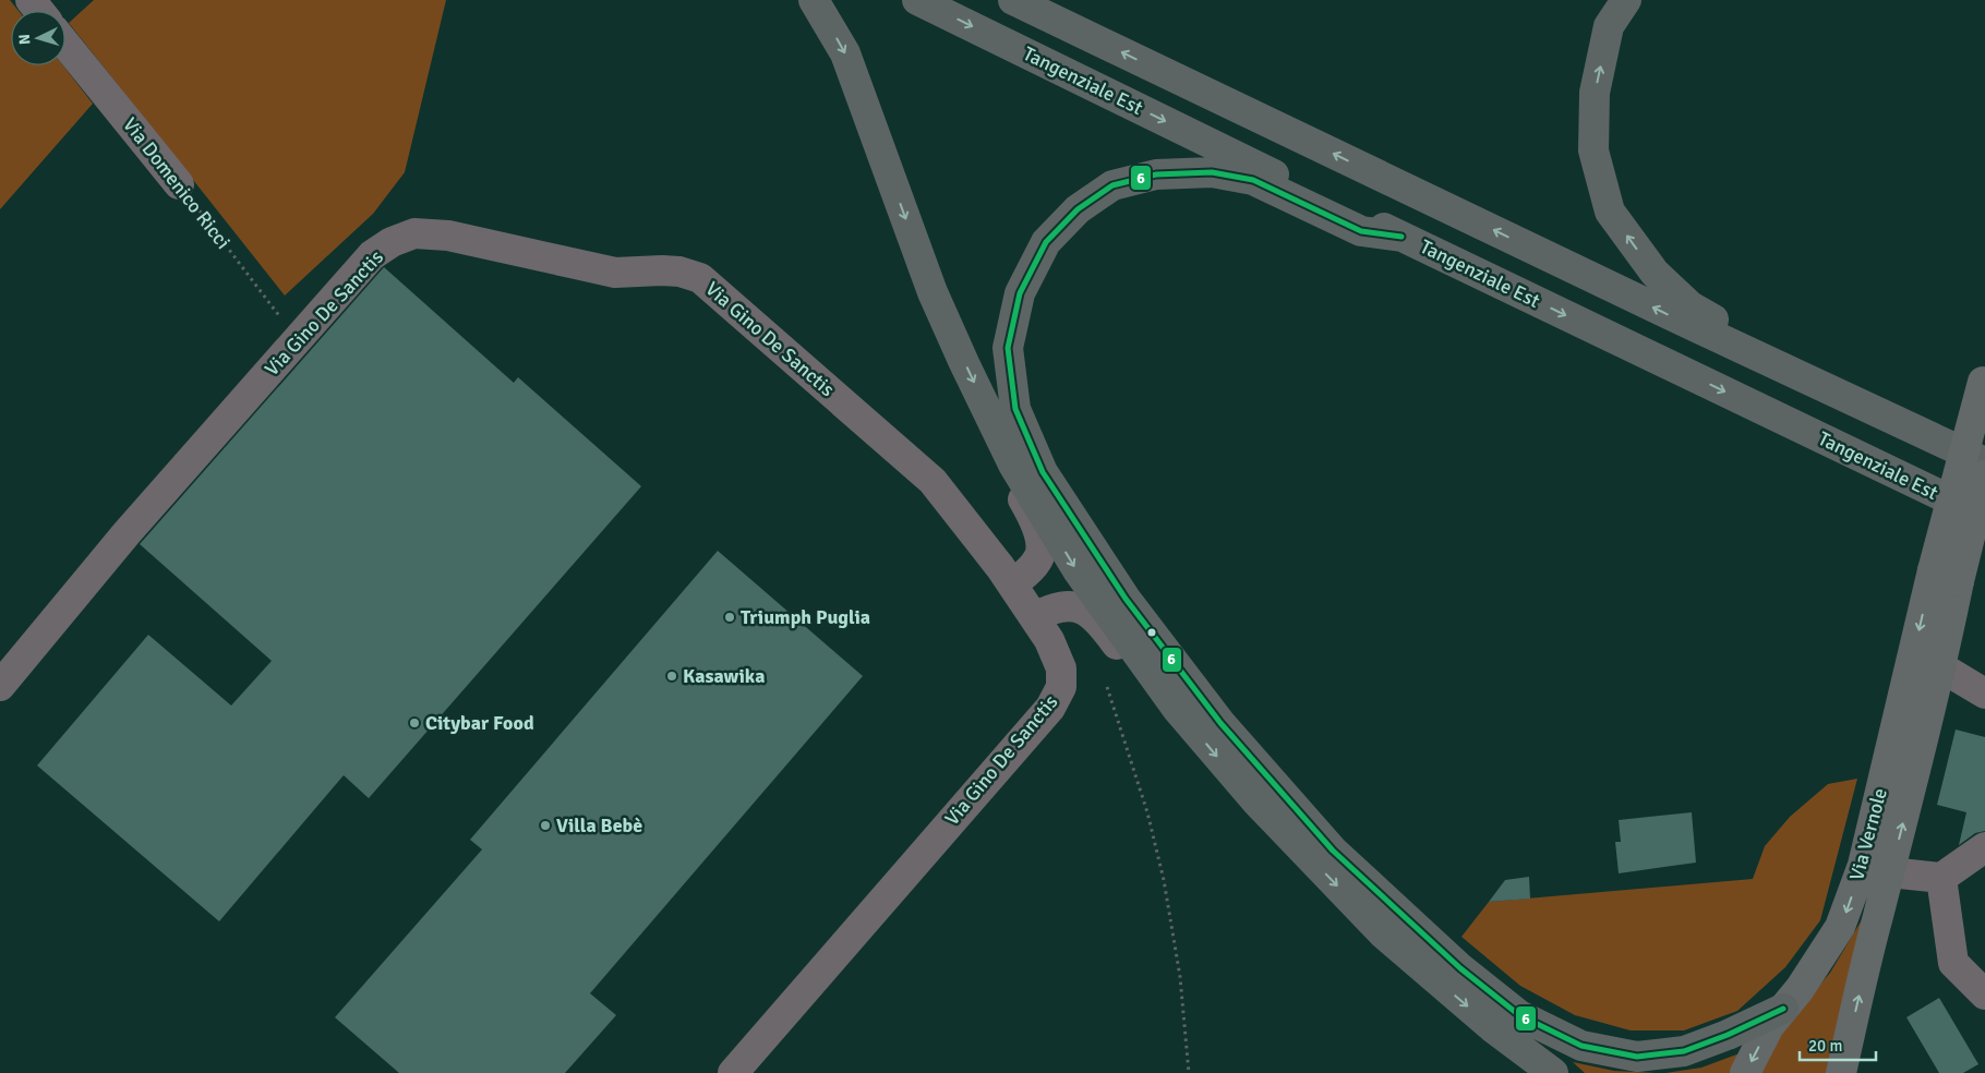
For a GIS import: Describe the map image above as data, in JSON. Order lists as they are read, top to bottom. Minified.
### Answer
{"streets":{"highway":["Tangenziale Est"],"main road":["Via Vernole"],"street":["Via Domenico Ricci","Via Gino De Sanctis"]},"crossings":[["Via Domenico Ricci","Via Gino De Sanctis"]],"places":["Triumph Puglia","Kasawika","Citybar Food","Villa Bebè"],"lines":["transit line 6"],"scale_bar":"20 m","north":"left"}
